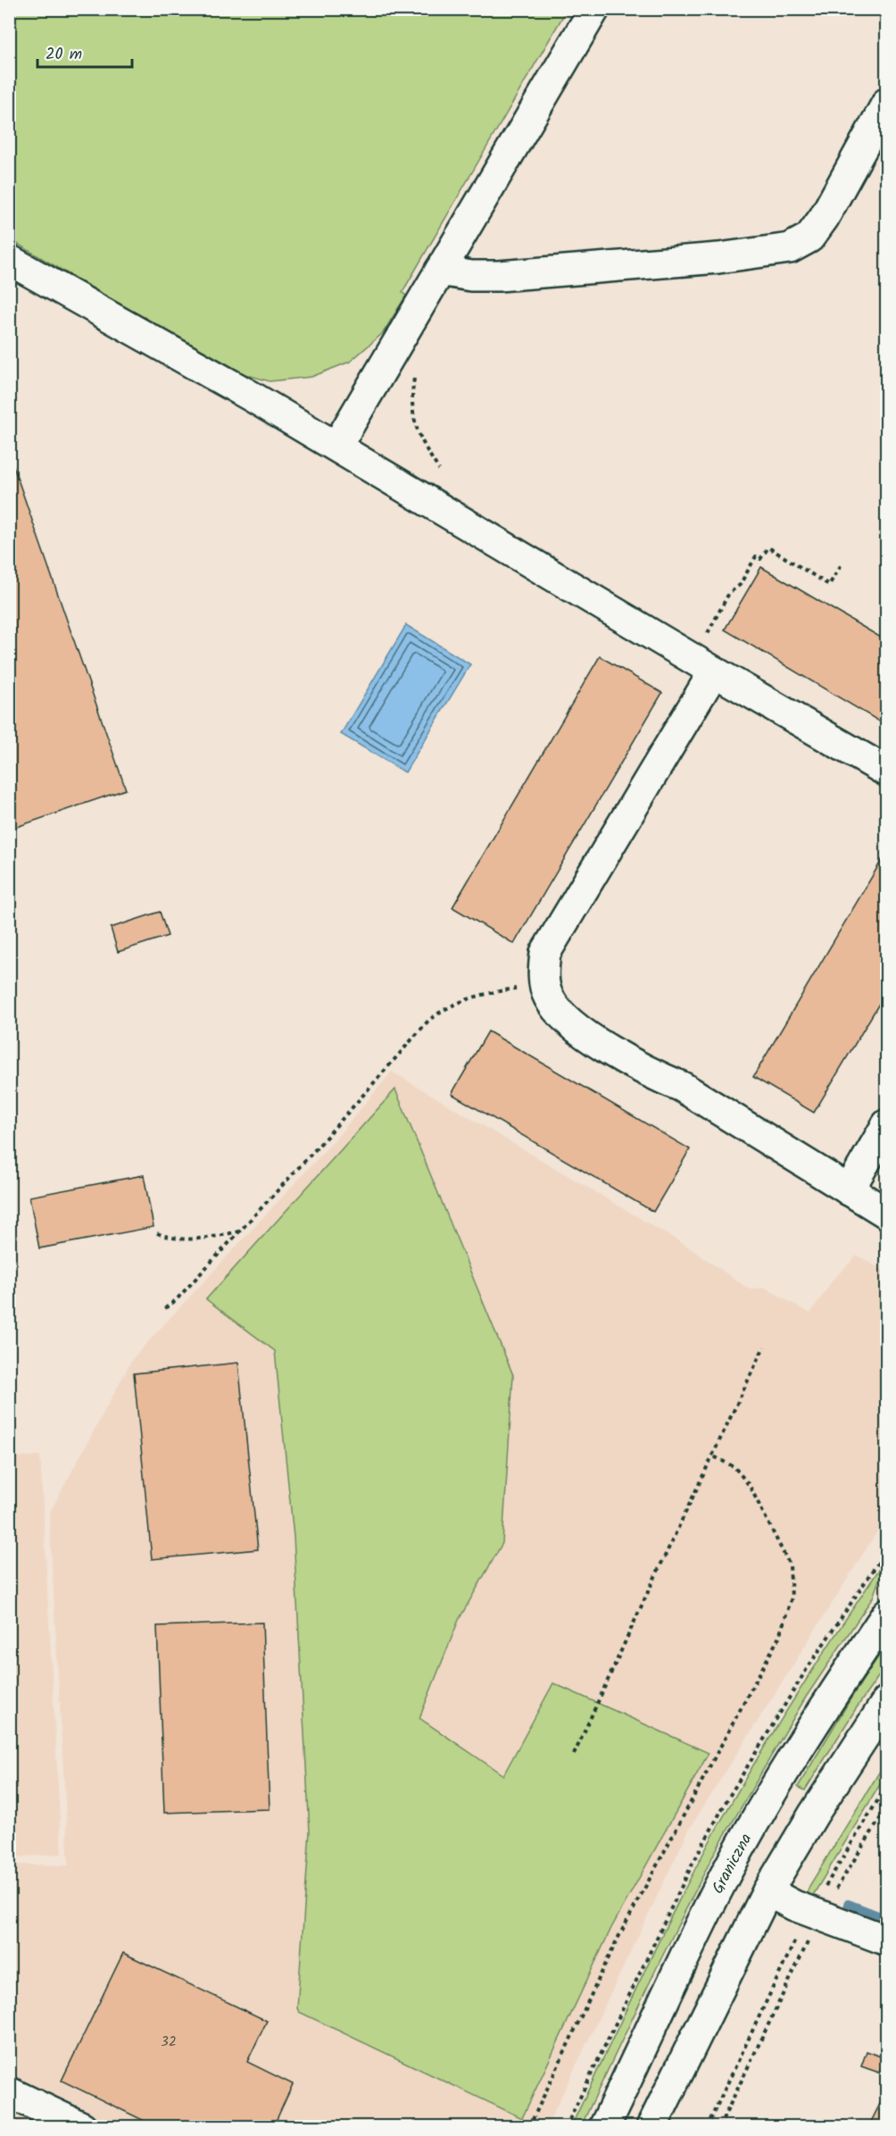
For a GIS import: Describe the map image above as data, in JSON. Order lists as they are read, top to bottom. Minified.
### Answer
{"streets":{"main road":["Graniczna"]},"house_numbers":["32"],"scale_bar":"20 m"}
